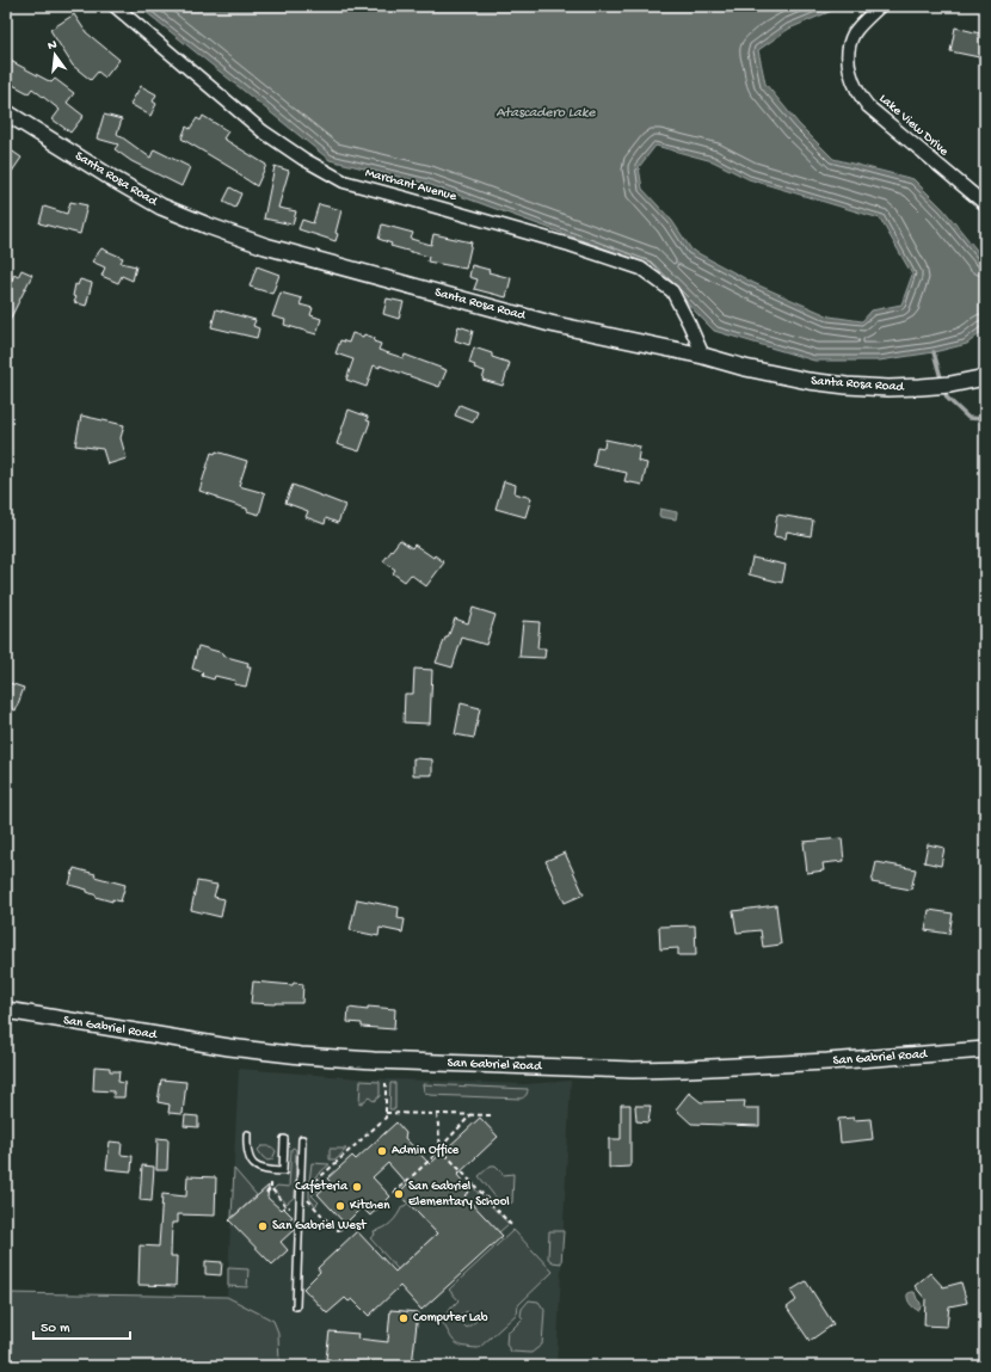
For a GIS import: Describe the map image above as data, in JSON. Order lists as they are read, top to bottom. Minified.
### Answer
{"streets":{"street":["Lake View Drive","Santa Rosa Road","Marchant Avenue","San Gabriel Road"]},"crossings":[["Santa Rosa Road","Marchant Avenue"]],"water":["Atascadero Lake"],"places":["Admin Office","Cafeteria","San Gabriel Elementary School","Kitchen","San Gabriel West","Computer Lab"],"scale_bar":"50 m","north":"top"}
